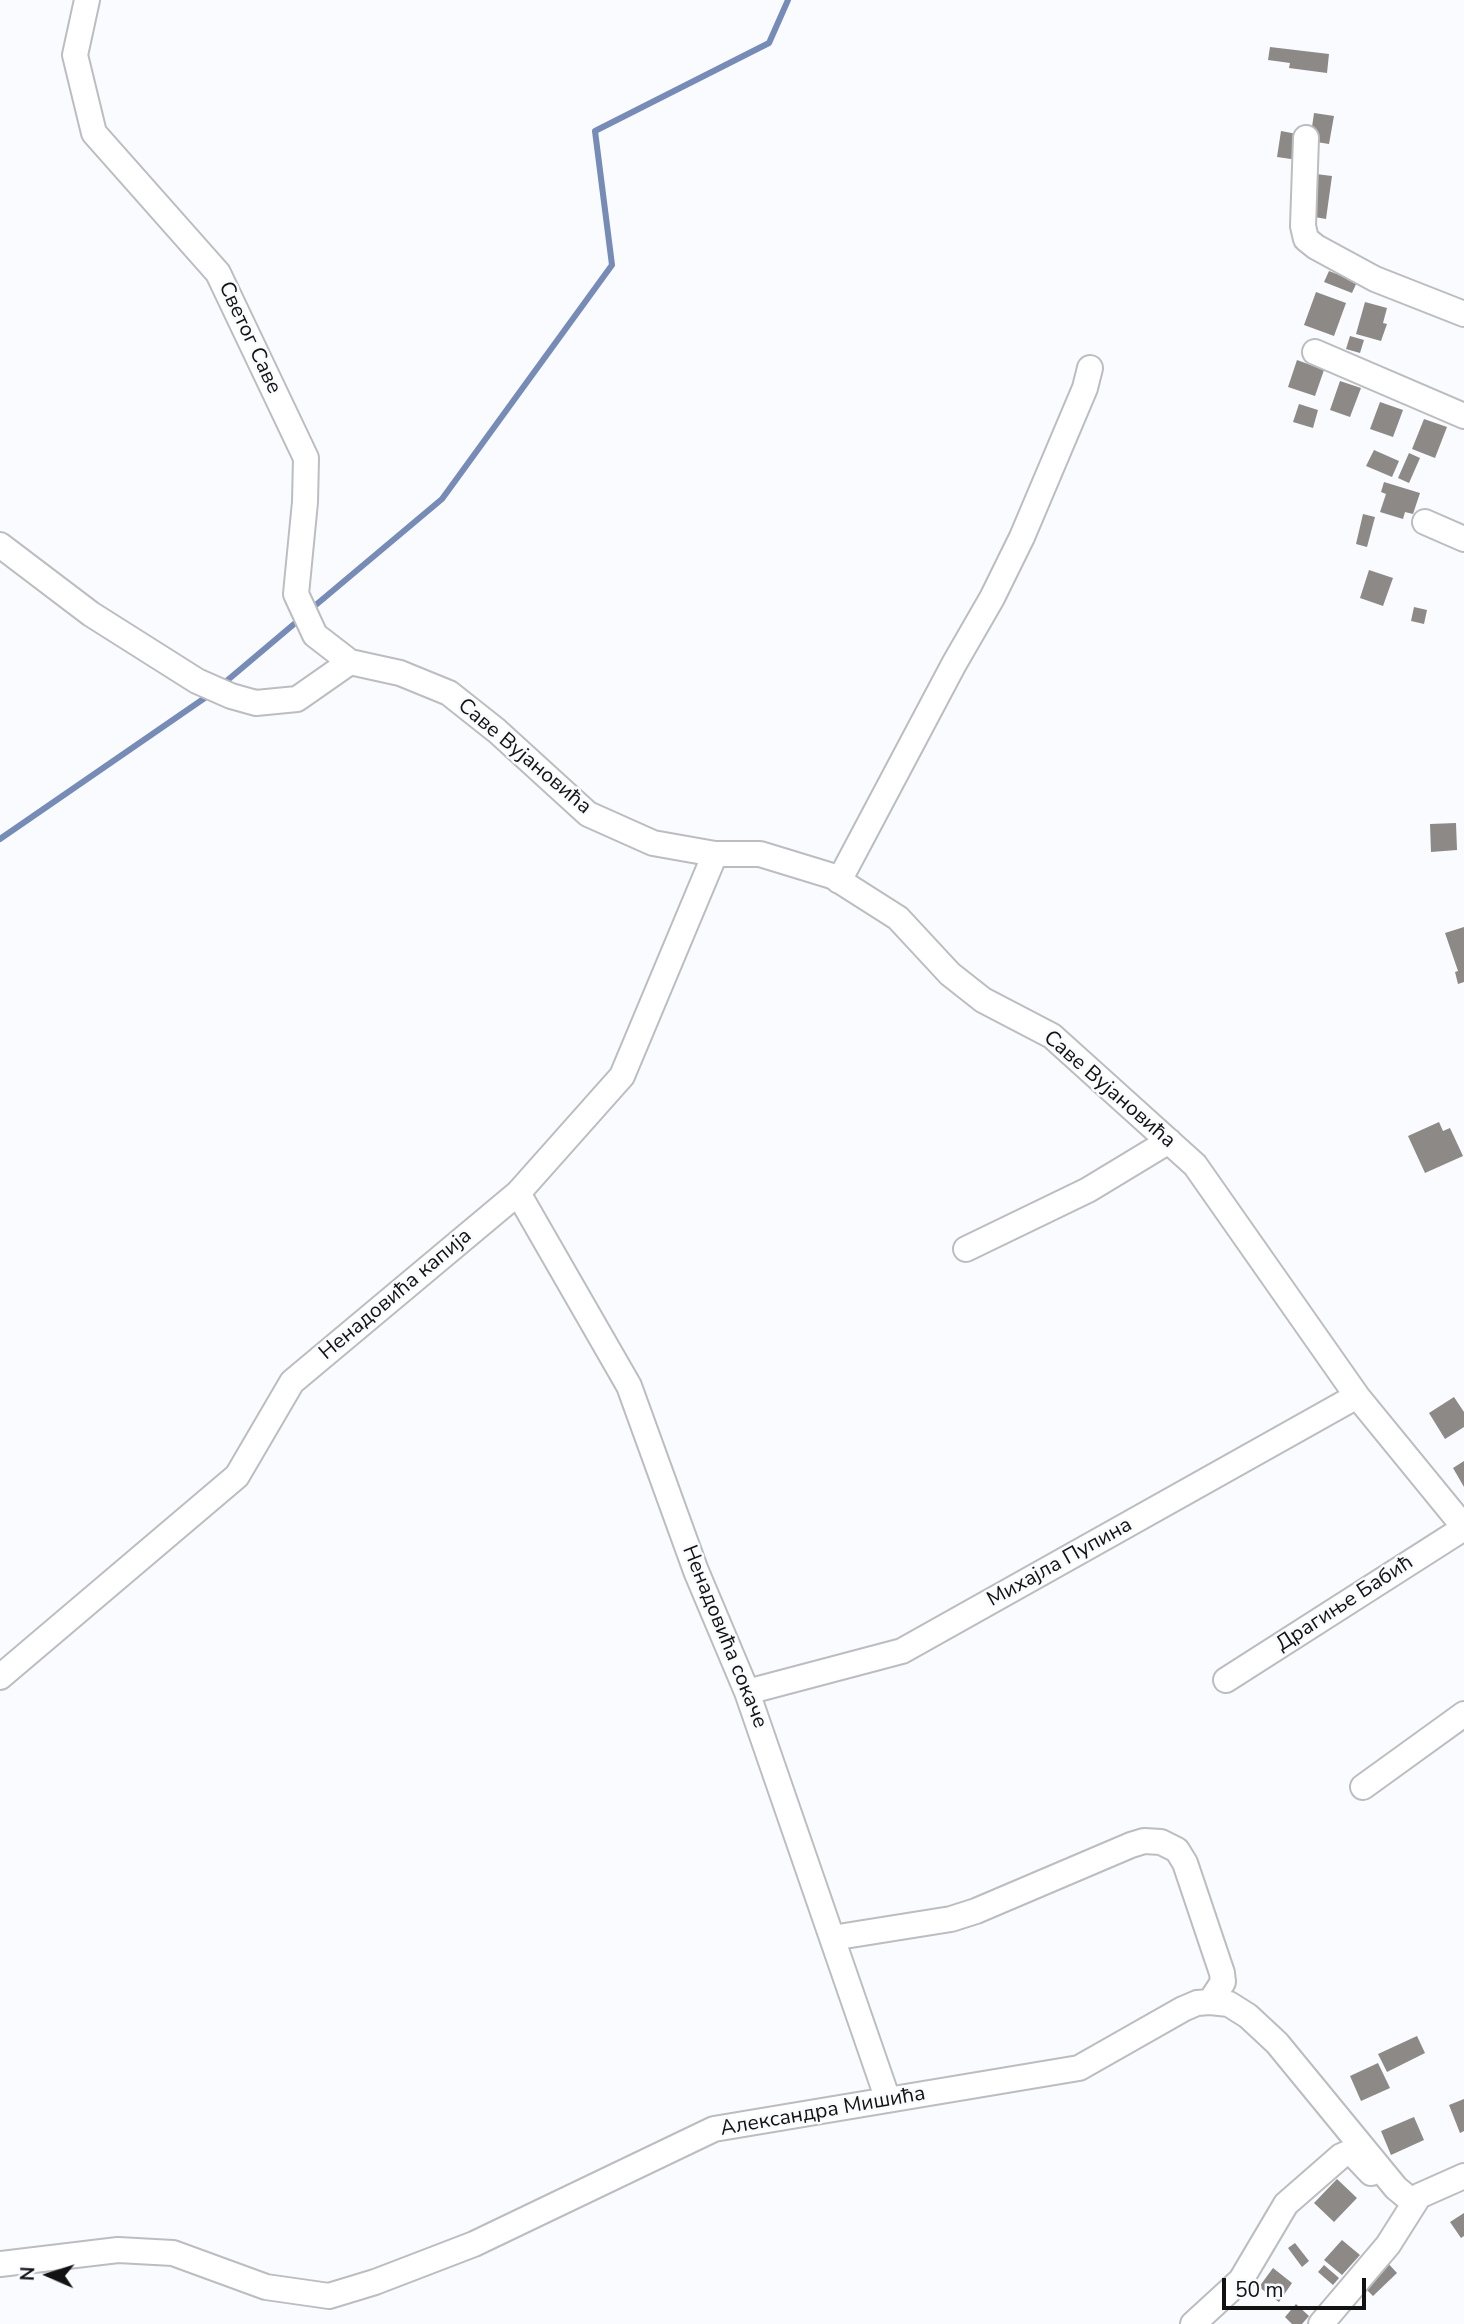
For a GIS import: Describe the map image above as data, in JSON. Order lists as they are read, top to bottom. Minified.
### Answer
{"streets":{"street":["Светог Саве","Саве Вујановића","Ненадовића капија","Михајла Пупина","Драгиње Бабић","Ненадовића сокаче","Александра Мишића"]},"crossings":[["Светог Саве","Саве Вујановића"],["Саве Вујановића","Ненадовића капија"],["Саве Вујановића","Михајла Пупина"],["Саве Вујановића","Драгиње Бабић"],["Ненадовића капија","Ненадовића сокаче"],["Михајла Пупина","Ненадовића сокаче"],["Ненадовића сокаче","Александра Мишића"]],"scale_bar":"50 m","north":"left"}
